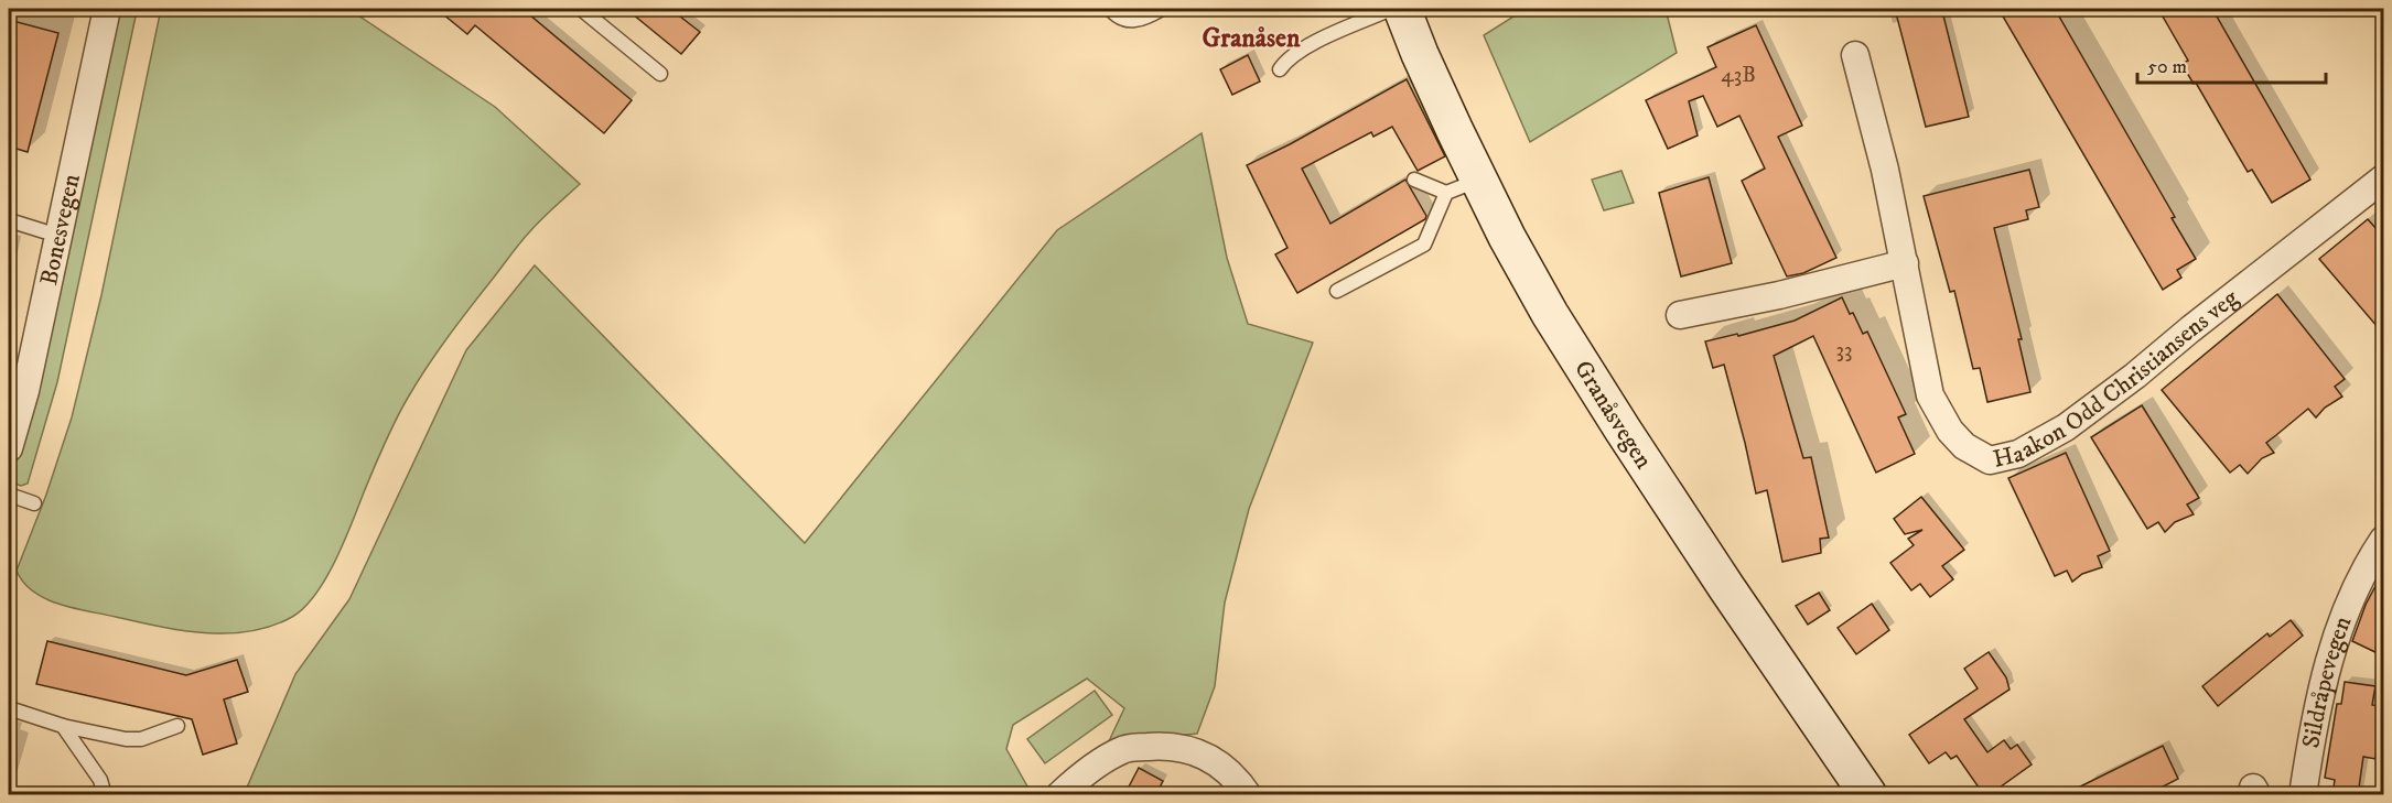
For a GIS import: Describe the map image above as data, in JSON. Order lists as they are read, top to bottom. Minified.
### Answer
{"streets":{"street":["Bonesvegen","Haakon Odd Christiansens veg","Granåsvegen","Sildråpevegen"]},"districts":["Granåsen"],"house_numbers":["43B","33"],"scale_bar":"50 m"}
